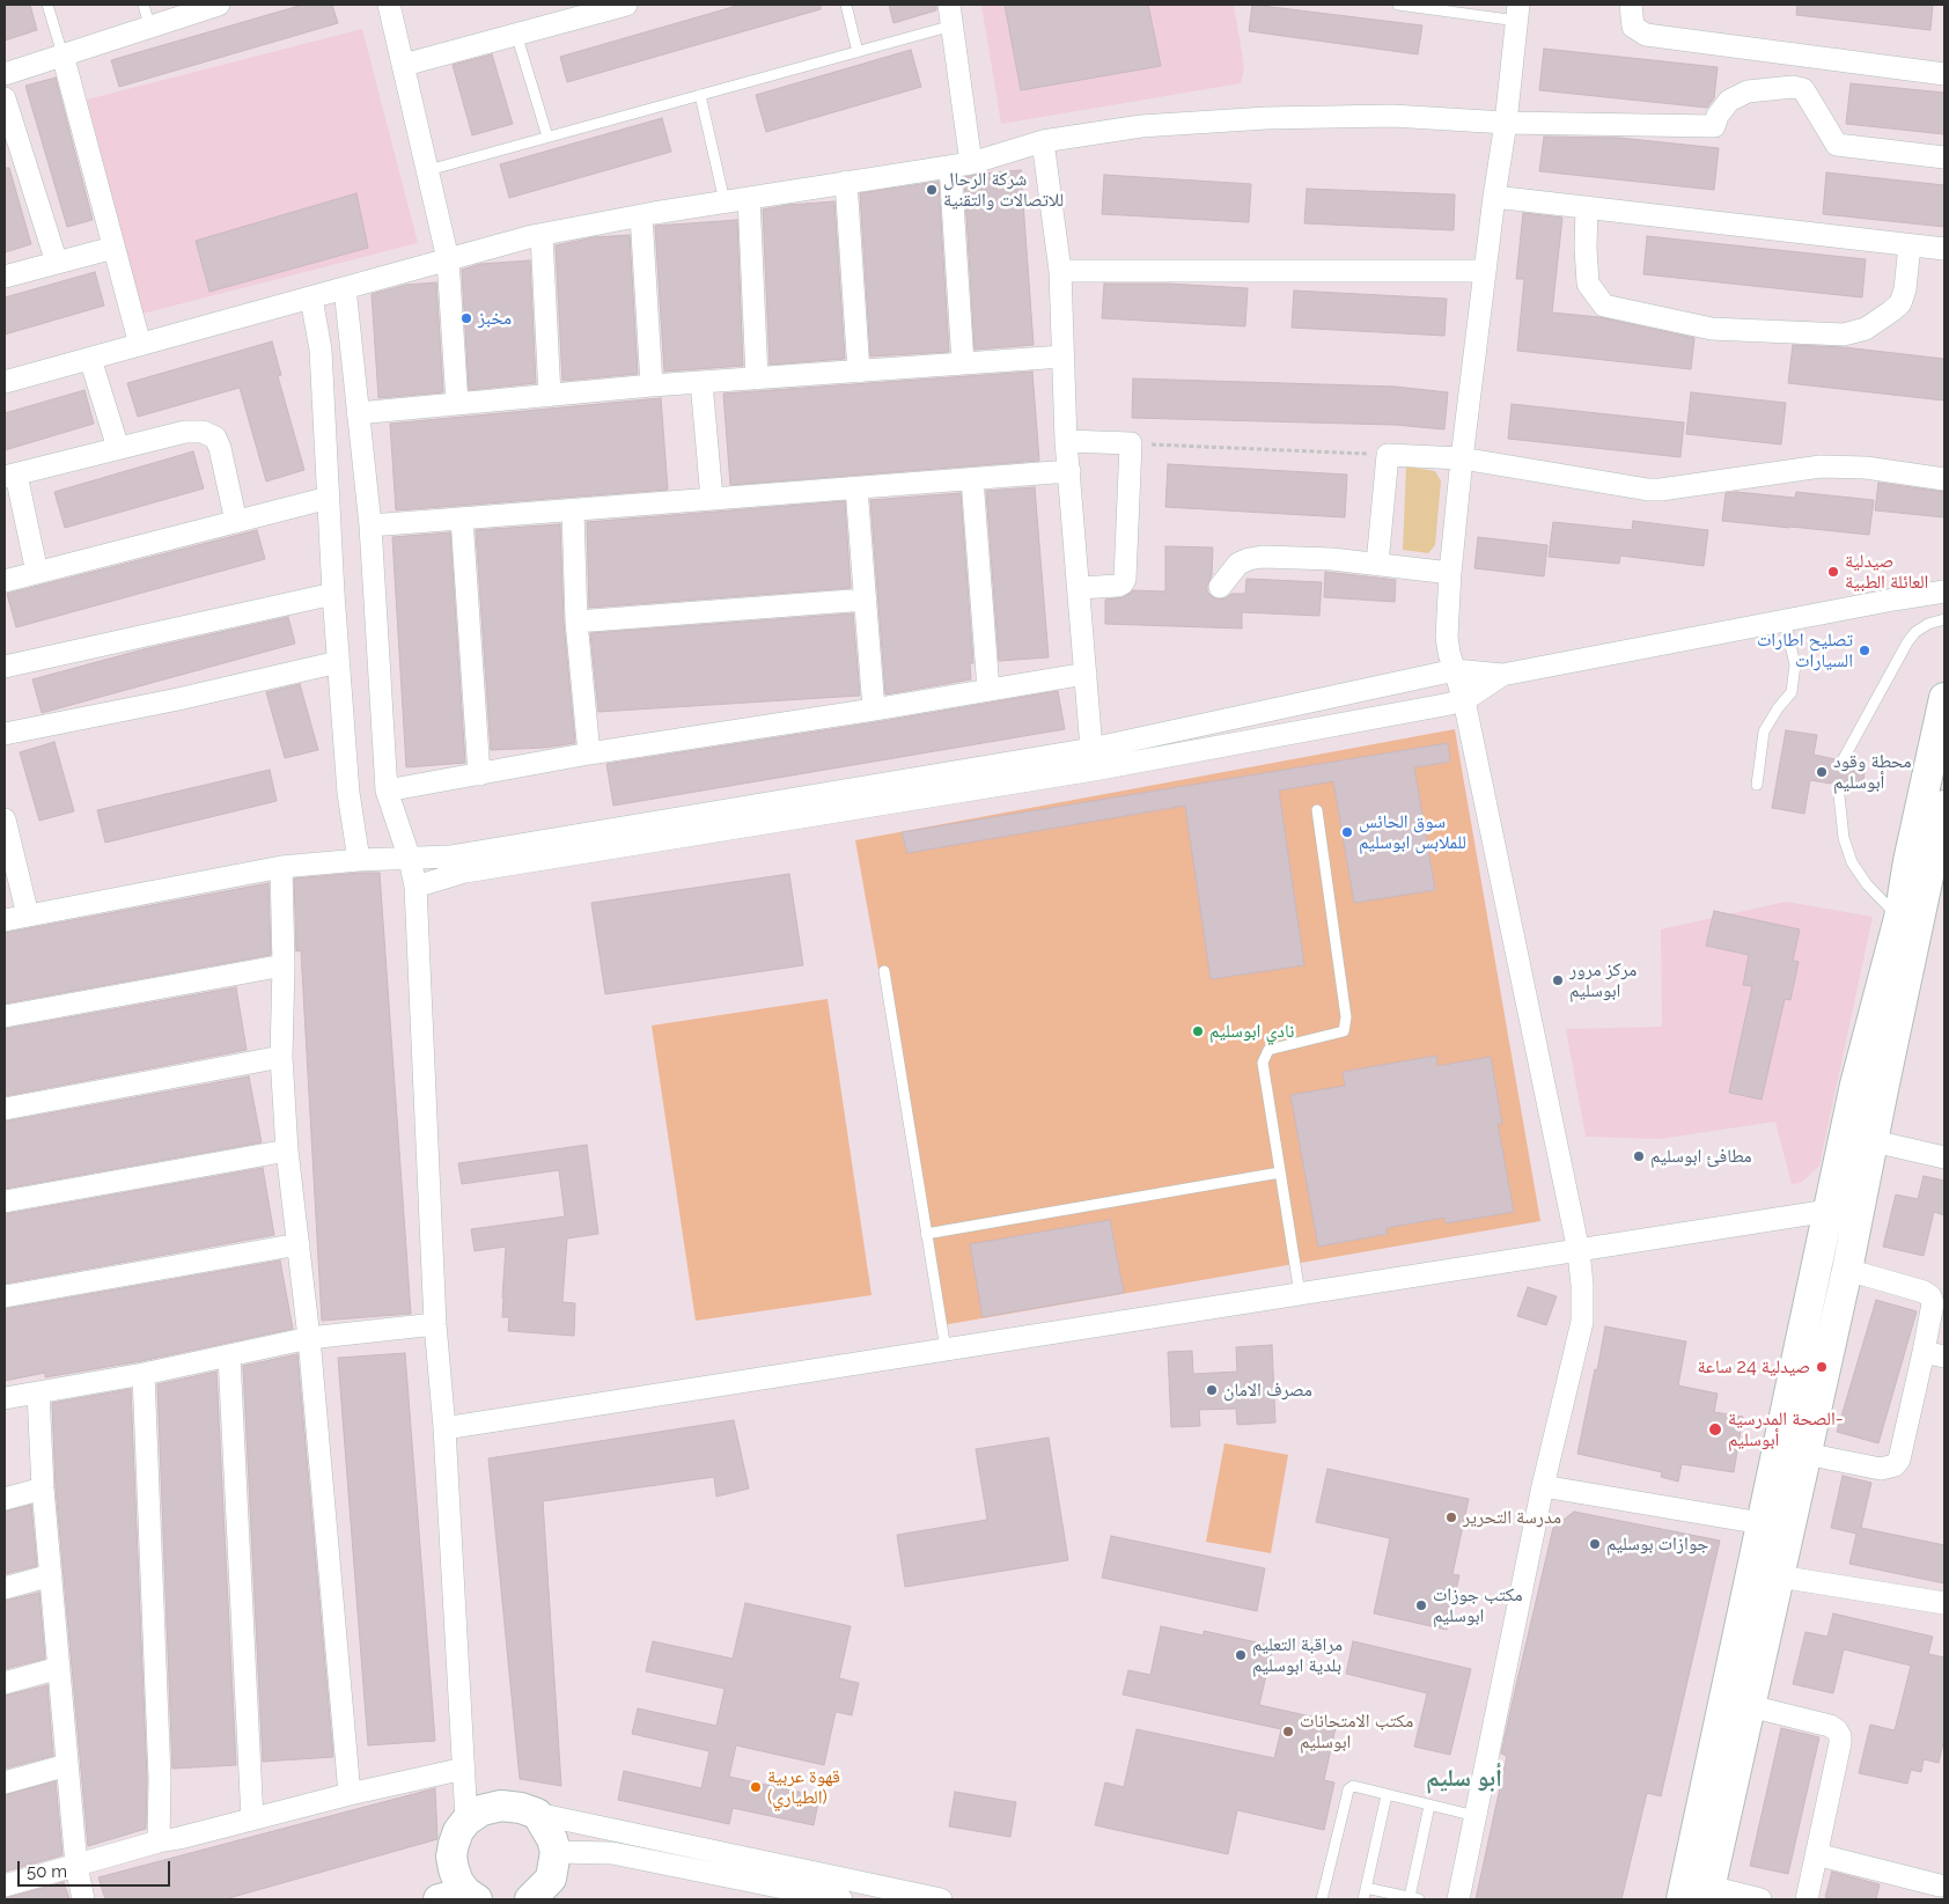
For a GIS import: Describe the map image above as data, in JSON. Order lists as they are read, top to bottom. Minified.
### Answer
{"districts":["أبو سليم"],"places":["شركة الرحال للاتصالات والتقنية","مخبز","صيدلية العائلة الطبية","تصليح اطارات السيارات","محطة وقود أبوسليم","سوق الحائس للملابس ابوسليم","مركز مرور ابوسليم","نادي ابوسليم","مطافئ ابوسليم","صيدلية 24 ساعة","مصرف الامان","الصحة المدرسية- أبوسليم","مدرسة التحرير","جوازات بوسليم","مكتب جوزات ابوسليم","مراقبة التعليم بلدية ابوسليم","مكتب الامتحانات ابوسليم","قهوة عربية (الطياري)"],"scale_bar":"50 m"}
